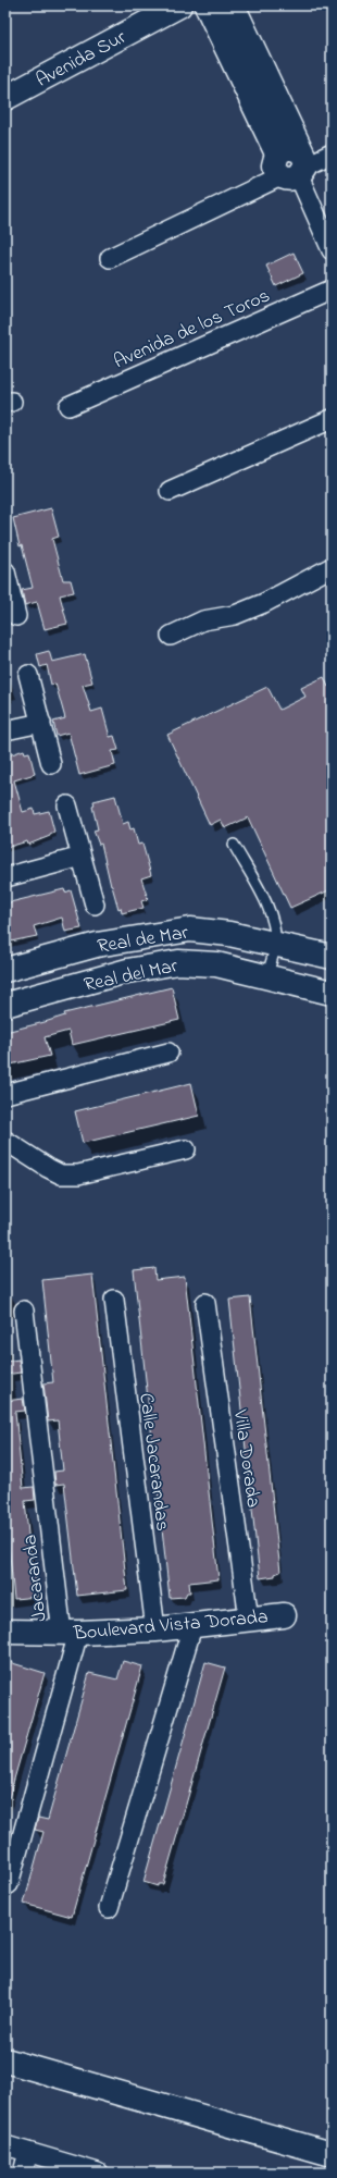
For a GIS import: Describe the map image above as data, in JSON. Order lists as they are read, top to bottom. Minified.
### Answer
{"streets":{"street":["Avenida Sur","Avenida de los Toros","Real de Mar","Real del Mar","Villa Dorada","Calle Jacarandas","Jacaranda","Boulevard Vista Dorada"]},"crossings":[["Villa Dorada","Boulevard Vista Dorada"],["Calle Jacarandas","Boulevard Vista Dorada"],["Jacaranda","Boulevard Vista Dorada"]]}
